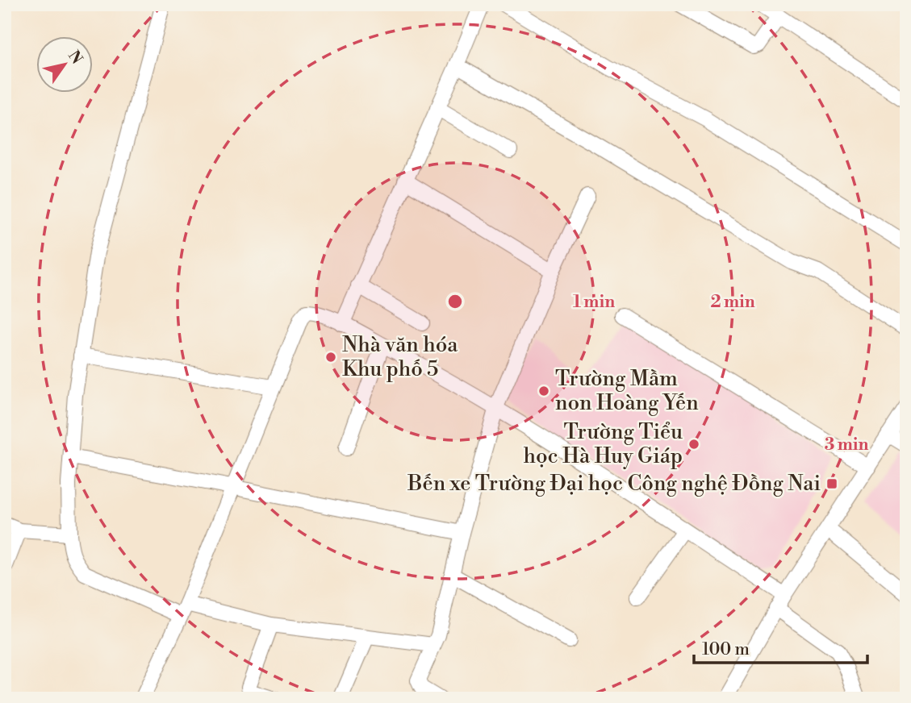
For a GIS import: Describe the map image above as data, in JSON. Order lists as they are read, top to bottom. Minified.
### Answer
{"places":{"other":["Nhà văn hóa Khu phố 5","Trường Mầm non Hoàng Yến","Trường Tiểu học Hà Huy Giáp"],"transit":["Bến xe Trường Đại học Công nghệ Đồng Nai"]},"scale_bar":"100 m","north":"top right","rings":["1 min","2 min","3 min"]}
